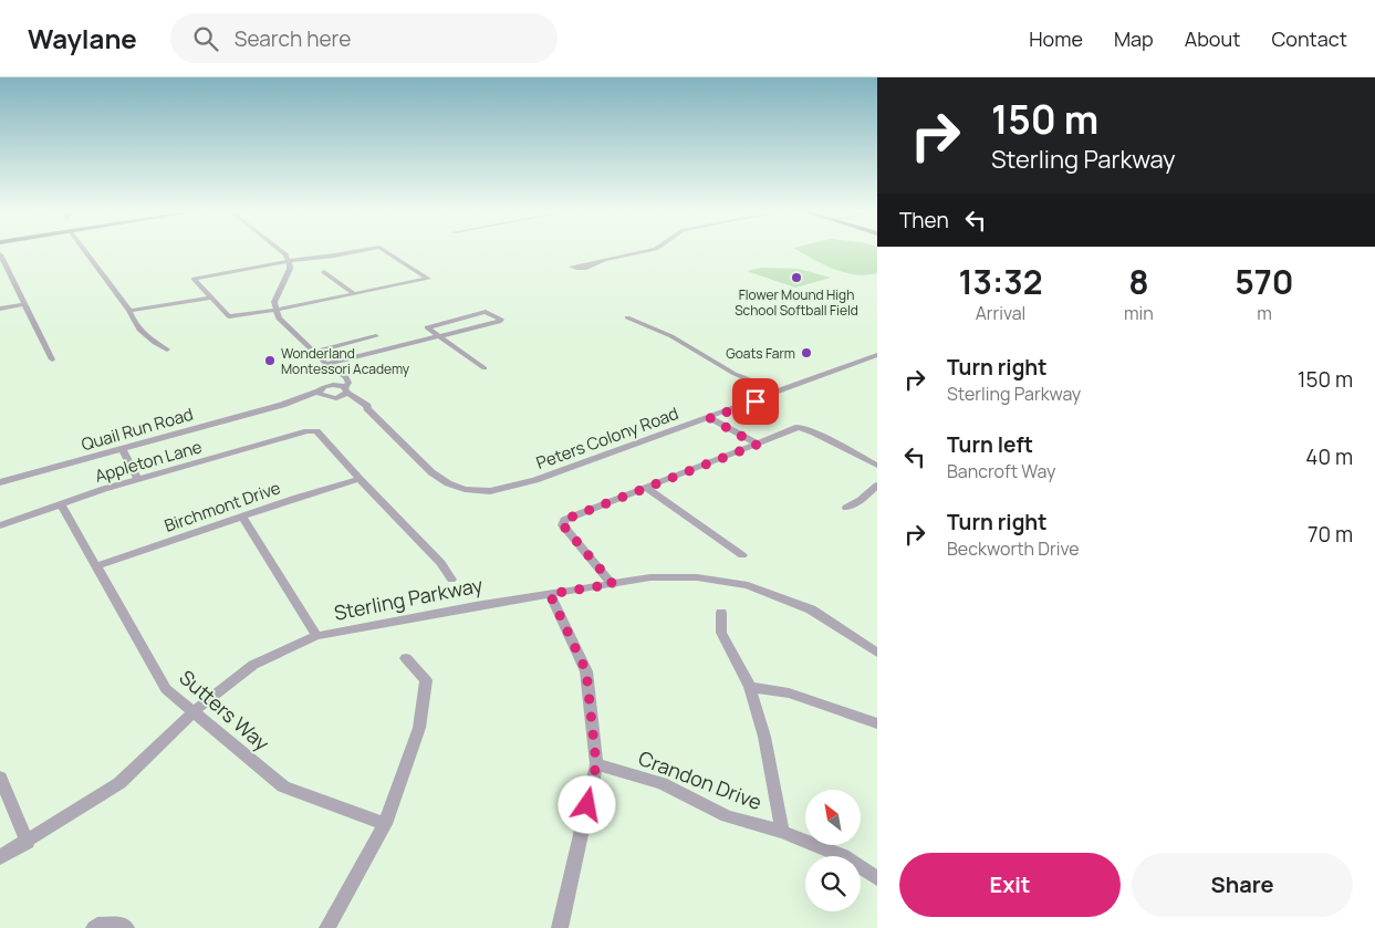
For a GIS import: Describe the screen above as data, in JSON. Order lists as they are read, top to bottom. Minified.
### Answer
{"streets":{"street":["Quail Run Road","Peters Colony Road","Appleton Lane","Birchmont Drive","Sterling Parkway","Sutters Way","Crandon Drive"]},"crossings":[["Appleton Lane","Birchmont Drive"],["Appleton Lane","Sutters Way"],["Birchmont Drive","Sutters Way"],["Sterling Parkway","Sutters Way"]],"places":["Flower Mound High School Softball Field","Goats Farm","Wonderland Montessori Academy"],"north":"top left","page":{"header":"Waylane","search":"Search here","nav":["Home","Map","About","Contact"],"turn":["150 m","Sterling Parkway"],"then":"Then","eta":["13:32","Arrival","8","min","570","m"],"list":[{"name":"Turn right","note":"Sterling Parkway","value":"150 m"},{"name":"Turn left","note":"Bancroft Way","value":"40 m"},{"name":"Turn right","note":"Beckworth Drive","value":"70 m"}],"buttons":["Exit","Share"]}}
